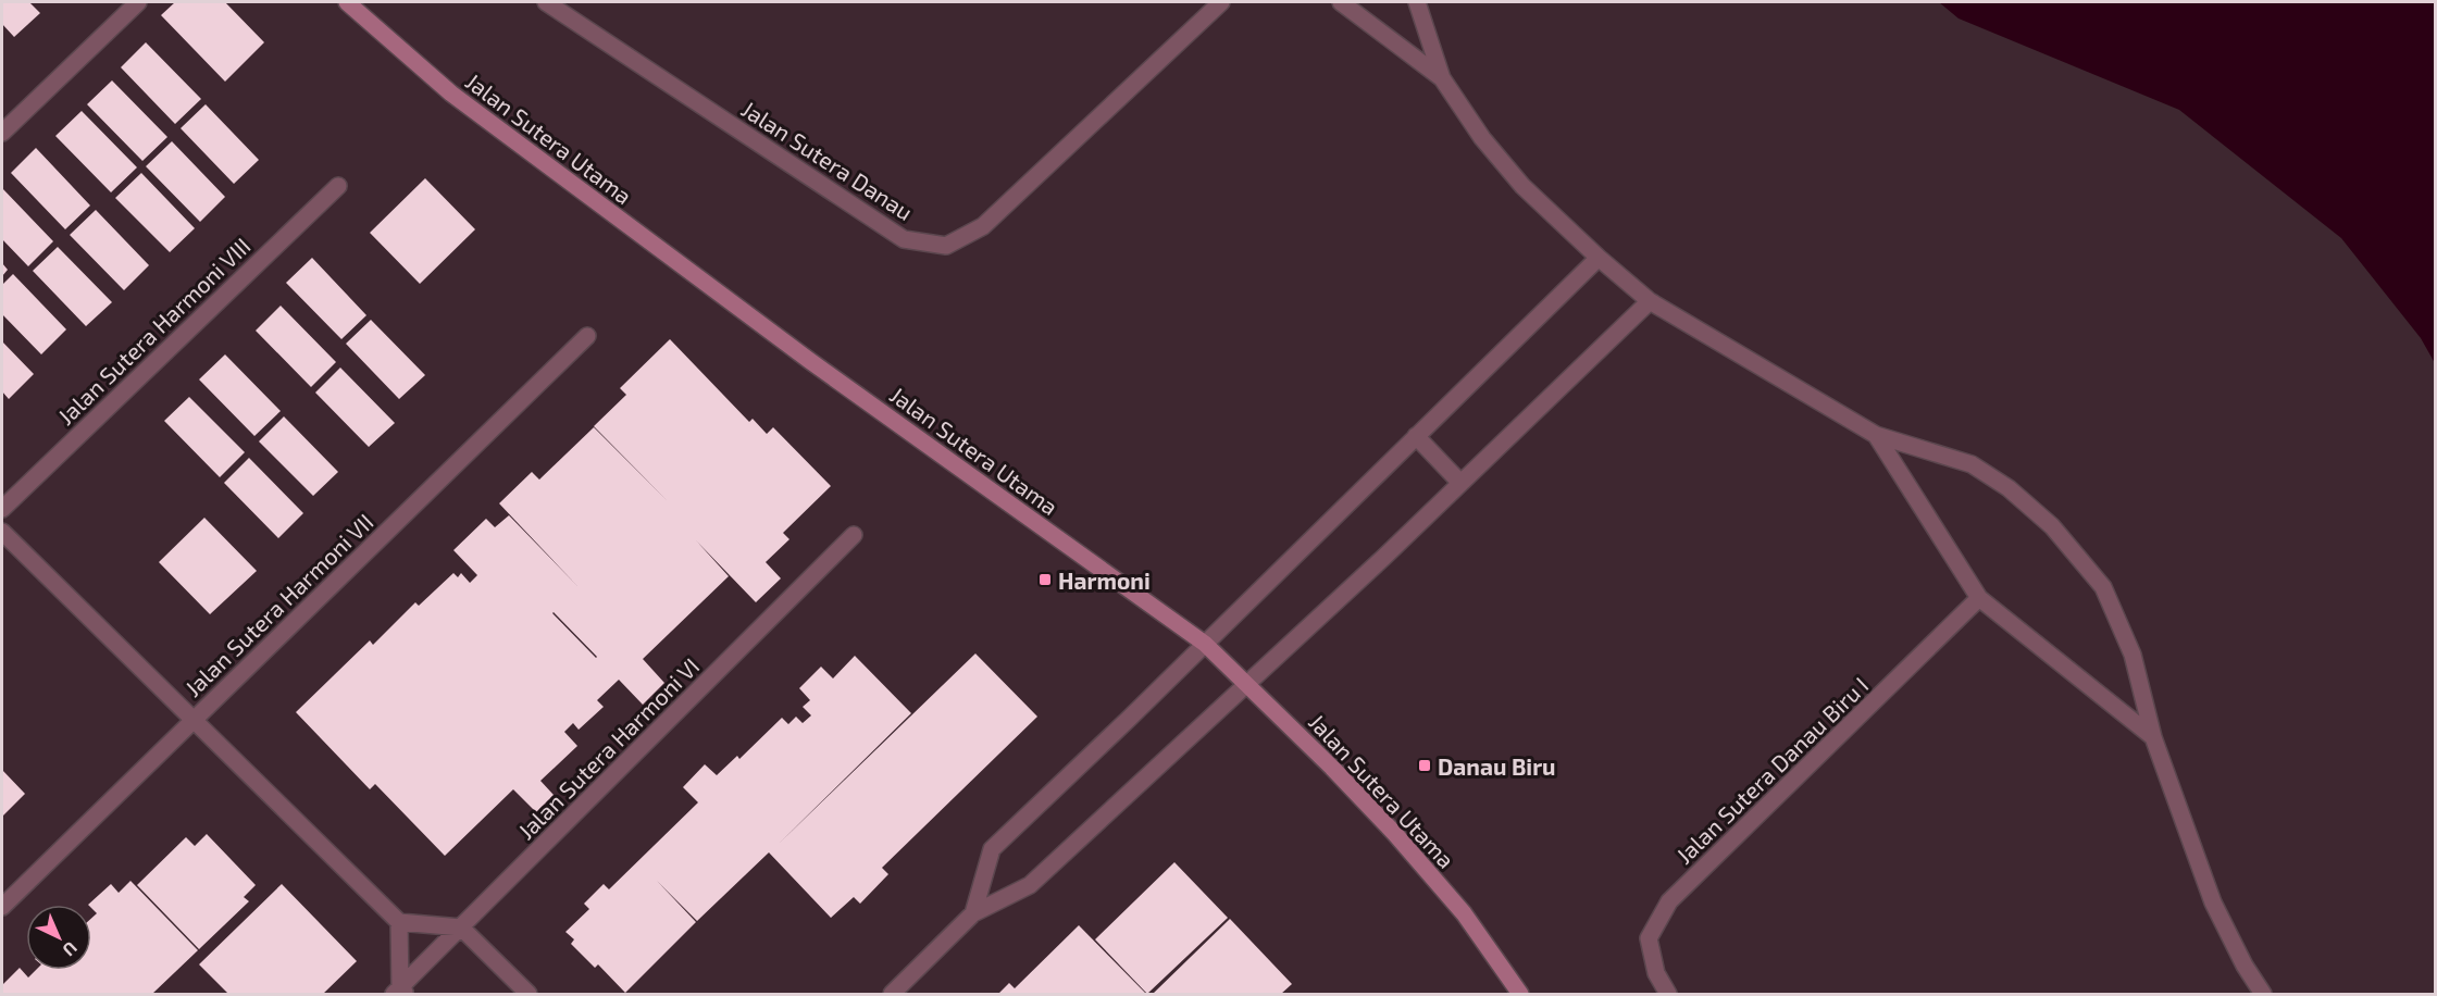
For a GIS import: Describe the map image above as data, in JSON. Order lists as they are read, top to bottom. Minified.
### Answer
{"streets":{"street":["Jalan Sutera Utama","Jalan Sutera Danau","Jalan Sutera Harmoni VIII","Jalan Sutera Harmoni VII","Jalan Sutera Harmoni VI","Jalan Sutera Danau Biru I"]},"places":{"transit":["Harmoni","Danau Biru"]},"north":"bottom right"}
